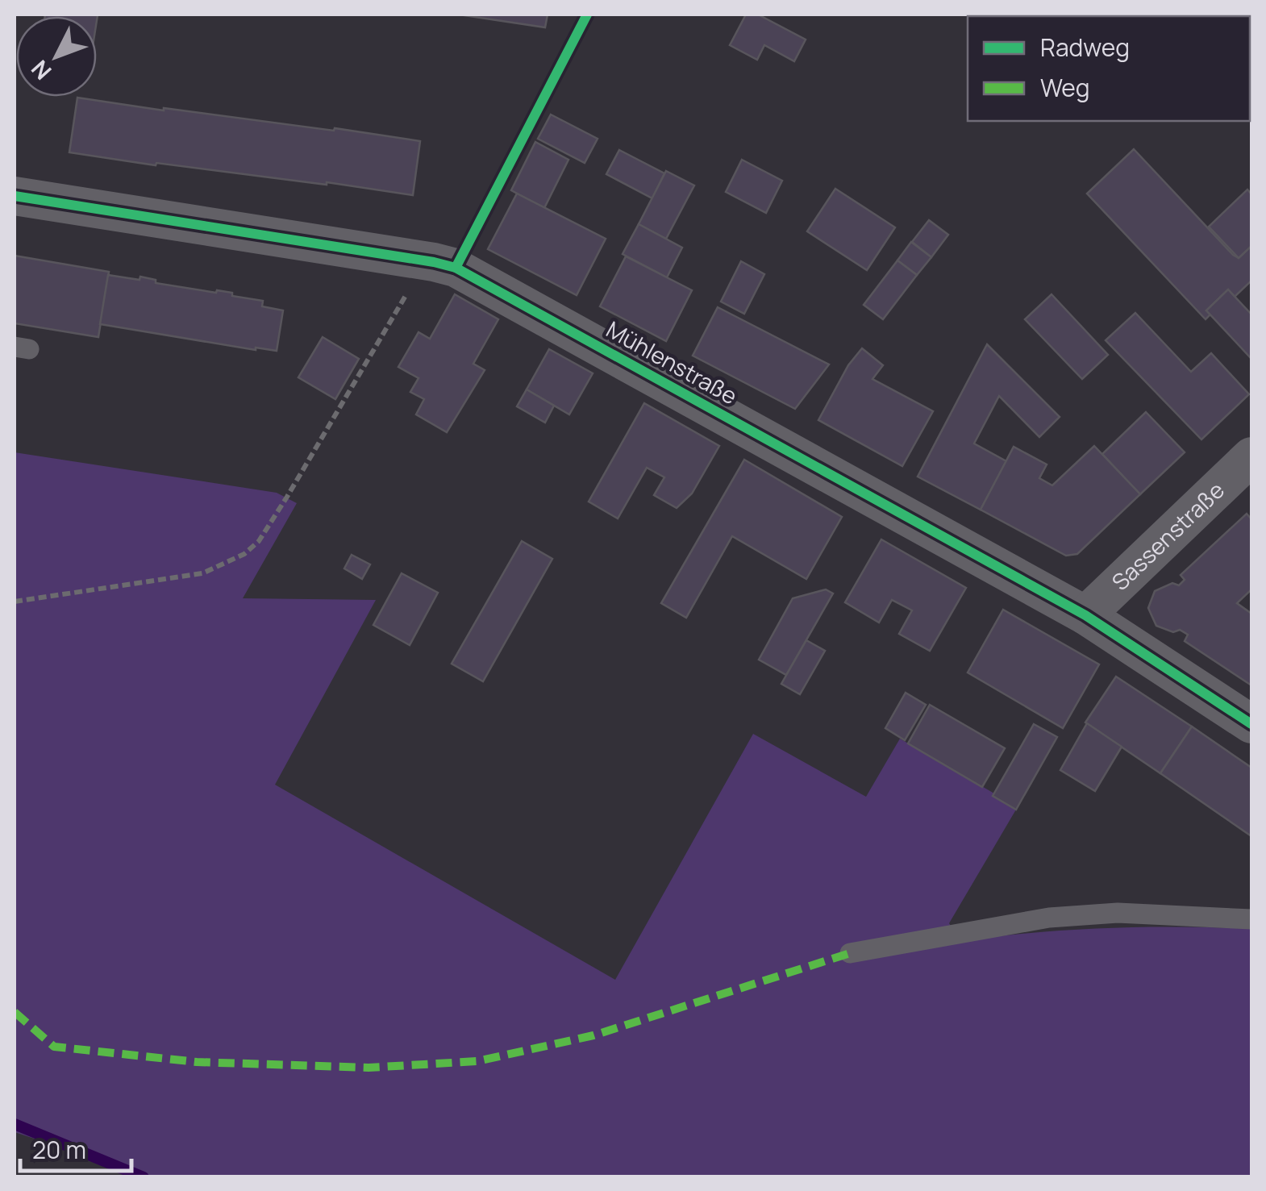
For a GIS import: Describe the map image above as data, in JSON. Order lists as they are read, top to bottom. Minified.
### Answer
{"streets":{"street":["Mühlenstraße","Sassenstraße"]},"crossings":[["Mühlenstraße","Sassenstraße"]],"legend":["Radweg","Weg"],"scale_bar":"20 m","north":"bottom left"}
